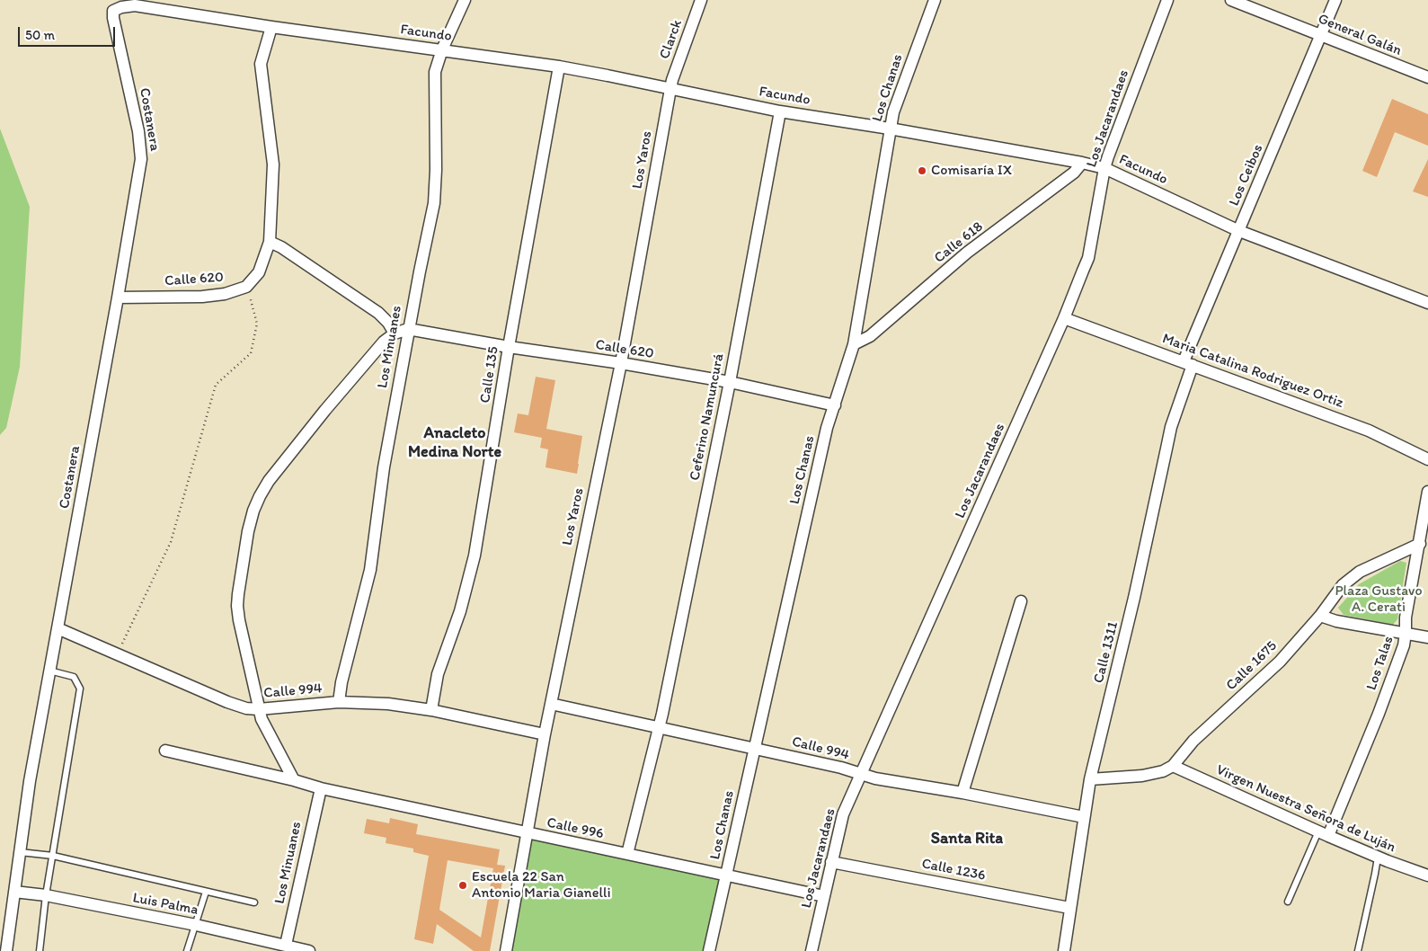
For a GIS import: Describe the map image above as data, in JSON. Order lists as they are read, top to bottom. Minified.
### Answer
{"streets":{"street":["Facundo","General Galán","Clarck","Los Chanas","Los Jacarandaes","Costanera","Los Yaros","Los Ceibos","Calle 618","Calle 620","Los Minuanes","Maria Catalina Rodriguez Ortiz","Calle 135","Ceferino Namuncurá","Calle 1311","Los Talas","Calle 1675","Calle 994","Virgen Nuestra Señora de Luján","Calle 996","Calle 1236","Luis Palma"]},"crossings":[["Facundo","Clarck"],["Facundo","Los Chanas"],["Facundo","Los Jacarandaes"],["Facundo","Costanera"],["Facundo","Los Yaros"],["Facundo","Los Ceibos"],["Facundo","Calle 618"],["Facundo","Los Minuanes"],["Facundo","Calle 135"],["Facundo","Ceferino Namuncurá"],["General Galán","Los Ceibos"],["Clarck","Los Yaros"],["Los Chanas","Calle 618"],["Los Chanas","Calle 620"],["Los Chanas","Calle 994"],["Los Chanas","Calle 996"],["Los Jacarandaes","Maria Catalina Rodriguez Ortiz"],["Los Jacarandaes","Calle 994"],["Los Jacarandaes","Calle 996"],["Los Jacarandaes","Calle 1236"],["Costanera","Calle 620"],["Costanera","Calle 994"],["Costanera","Luis Palma"],["Los Yaros","Calle 620"],["Los Yaros","Calle 994"],["Los Yaros","Calle 996"],["Los Ceibos","Maria Catalina Rodriguez Ortiz"],["Los Ceibos","Calle 1311"],["Calle 620","Los Minuanes"],["Calle 620","Calle 135"],["Calle 620","Ceferino Namuncurá"],["Los Minuanes","Calle 994"],["Los Minuanes","Calle 996"],["Los Minuanes","Luis Palma"],["Maria Catalina Rodriguez Ortiz","Calle 1311"],["Calle 135","Calle 994"],["Ceferino Namuncurá","Calle 994"],["Ceferino Namuncurá","Calle 996"],["Calle 1311","Calle 994"],["Calle 1311","Calle 1236"],["Los Talas","Calle 1675"],["Los Talas","Virgen Nuestra Señora de Luján"],["Calle 1675","Virgen Nuestra Señora de Luján"]],"districts":["Anacleto Medina Norte","Santa Rita"],"parks":["Plaza Gustavo A. Cerati"],"places":["Comisaría IX","Escuela 22 San Antonio Maria Gianelli"],"scale_bar":"50 m"}
